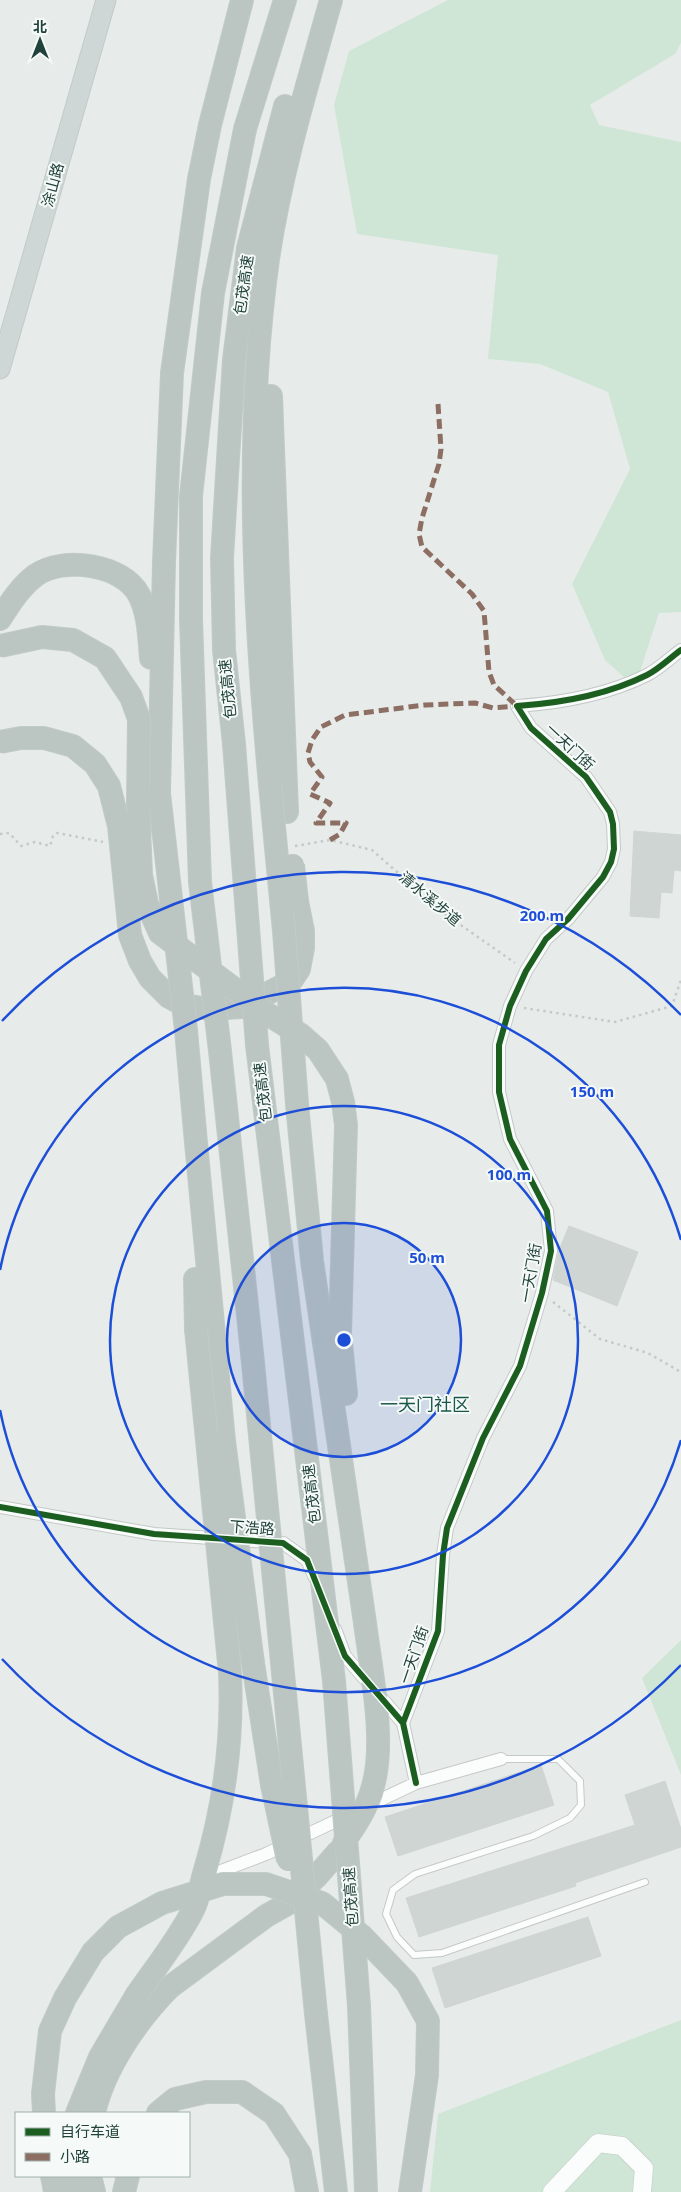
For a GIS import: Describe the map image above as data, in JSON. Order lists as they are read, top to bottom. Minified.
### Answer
{"streets":{"highway":["包茂高速"],"main road":["涂山路"],"street":["一天门街","下浩路"],"path":["清水溪步道"]},"crossings":[["一天门街","清水溪步道"],["一天门街","下浩路"]],"districts":["一天门社区"],"legend":["自行车道","小路"],"north":"top","rings":["200 m","150 m","100 m","50 m"]}
